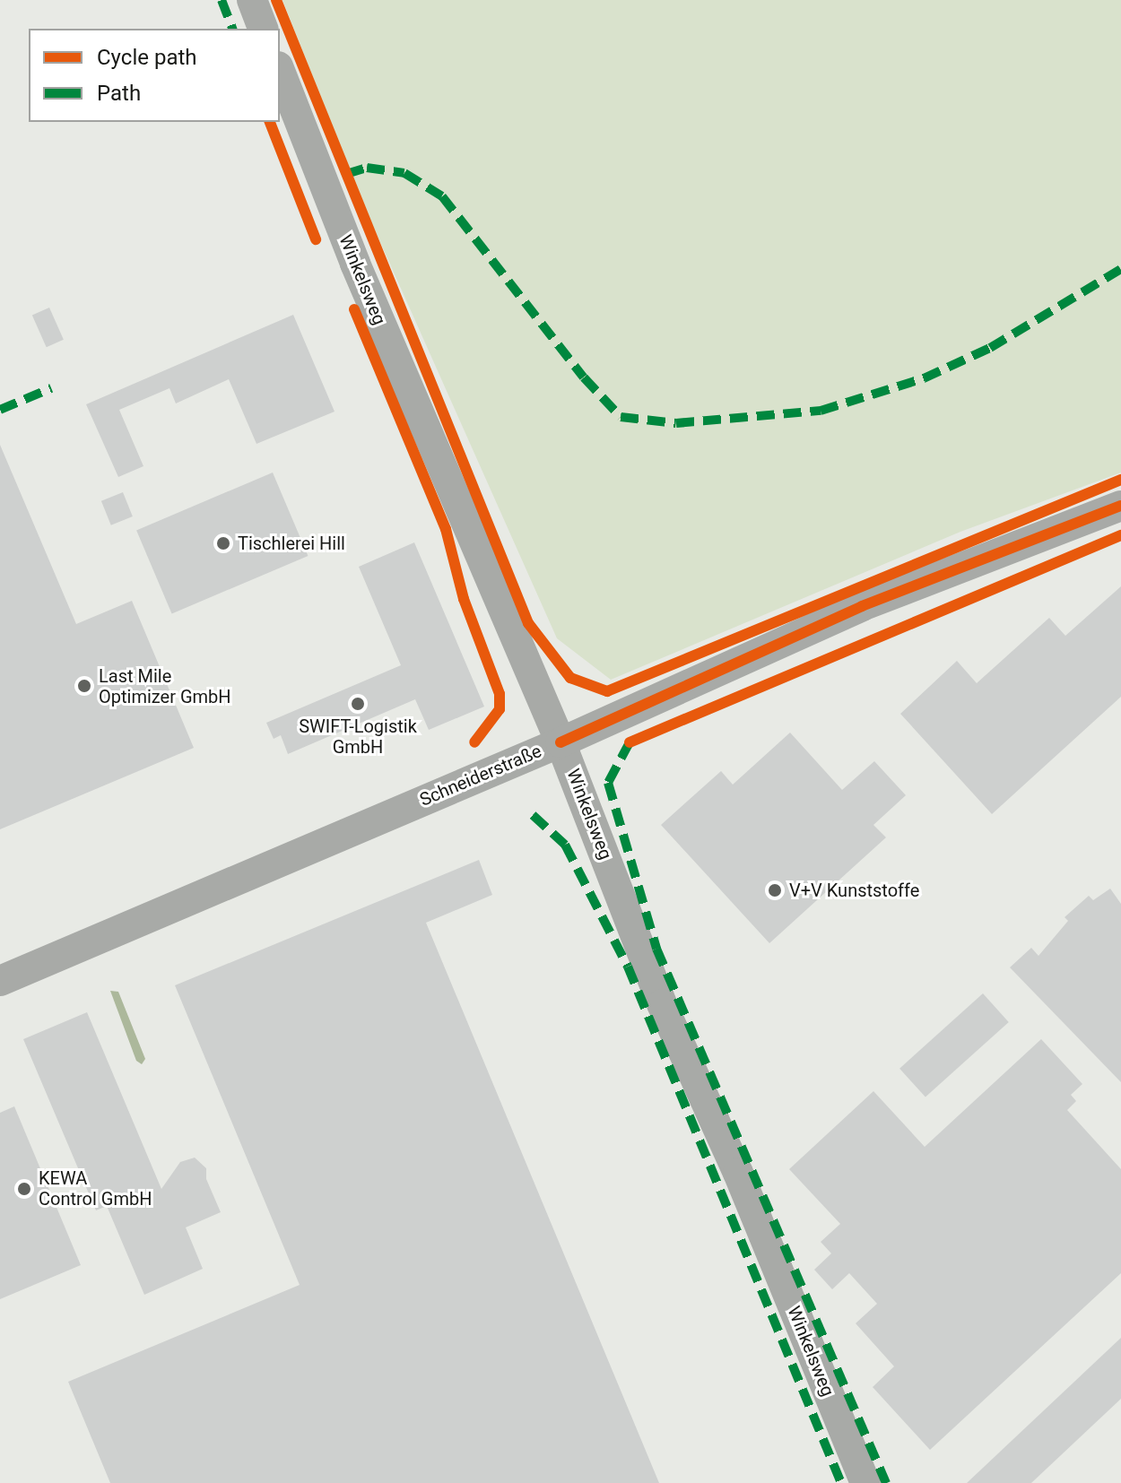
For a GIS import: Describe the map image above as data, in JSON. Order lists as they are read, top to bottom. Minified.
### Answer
{"streets":{"street":["Winkelsweg","Schneiderstraße"]},"crossings":[["Winkelsweg","Schneiderstraße"]],"places":["Tischlerei Hill","Last Mile Optimizer GmbH","SWIFT-Logistik GmbH","V+V Kunststoffe","KEWA Control GmbH"],"legend":["Cycle path","Path"]}
